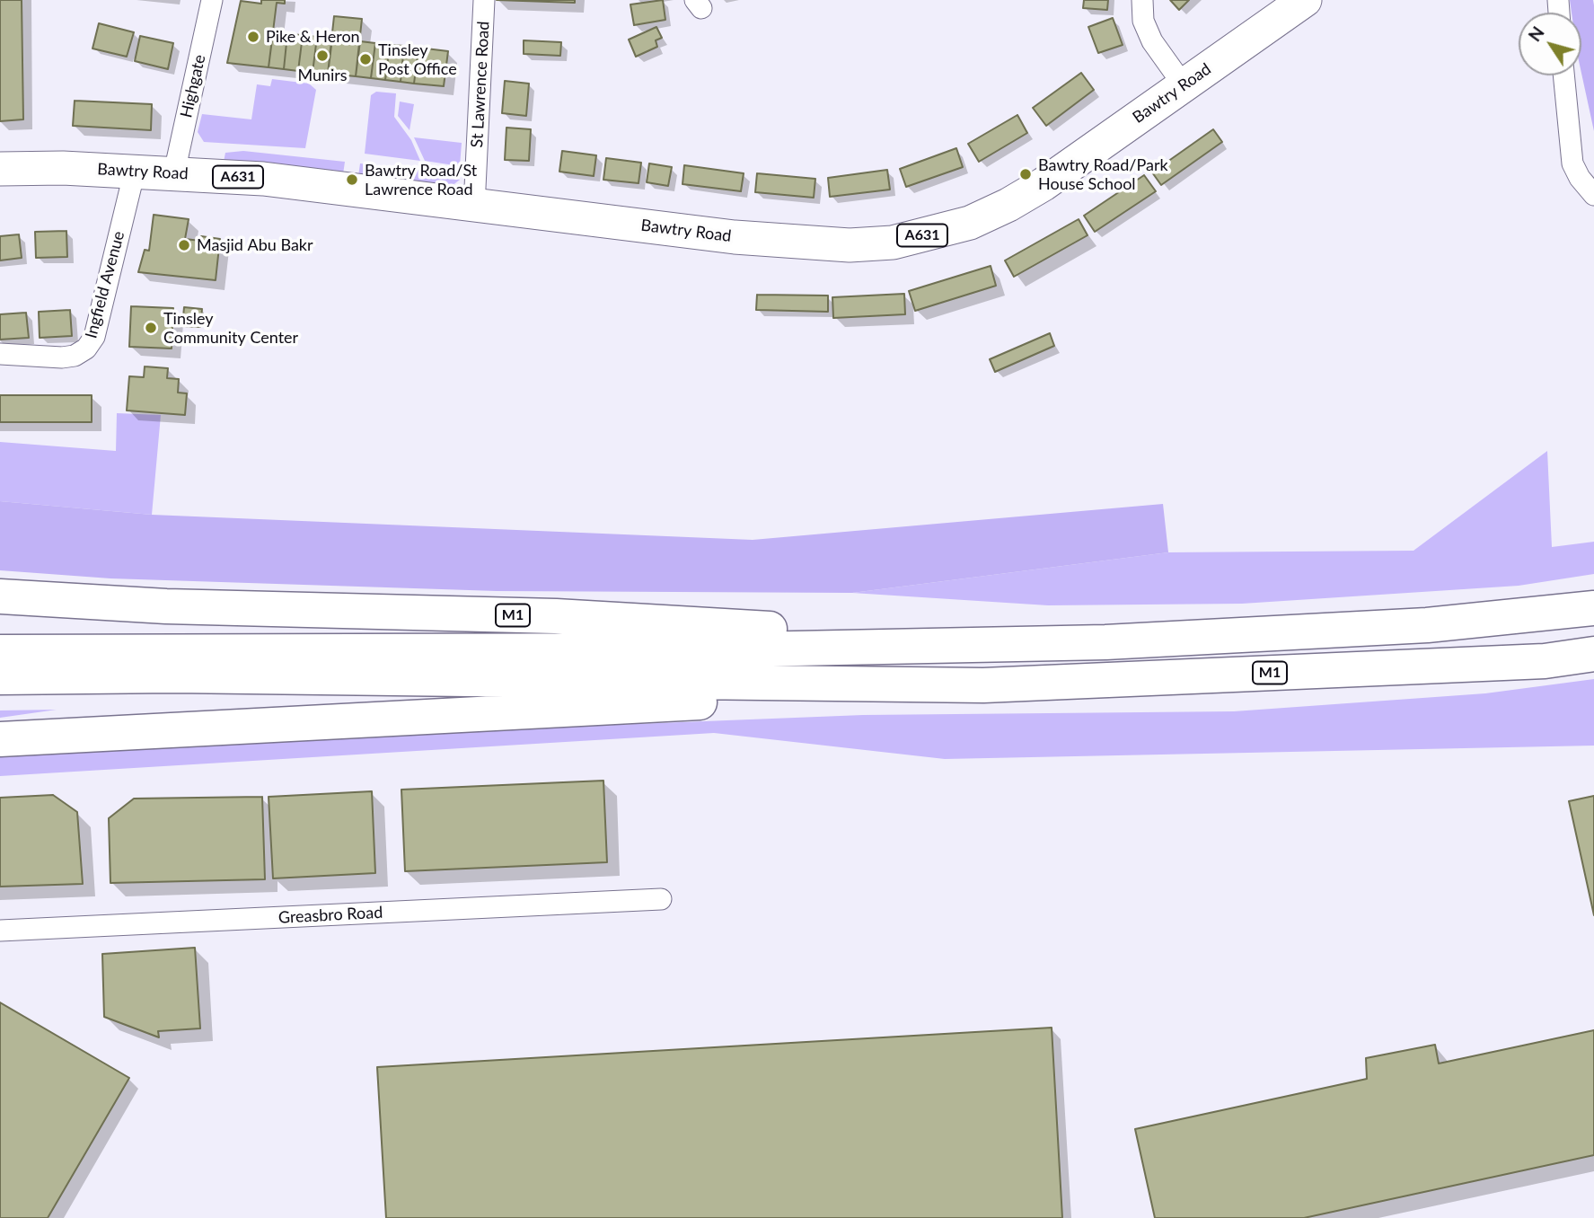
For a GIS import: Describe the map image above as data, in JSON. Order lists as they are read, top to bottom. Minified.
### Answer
{"streets":{"highway":["M1"],"main road":["Bawtry Road","A631"],"street":["St Lawrence Road","Highgate","Ingfield Avenue","Greasbro Road"]},"crossings":[["St Lawrence Road","Bawtry Road"],["Highgate","Bawtry Road"],["Bawtry Road","Ingfield Avenue"]],"places":["Pike & Heron","Munirs","Tinsley Post Office","Bawtry Road/Park House School","Bawtry Road/St Lawrence Road","Masjid Abu Bakr","Tinsley Community Center"],"north":"top left"}
